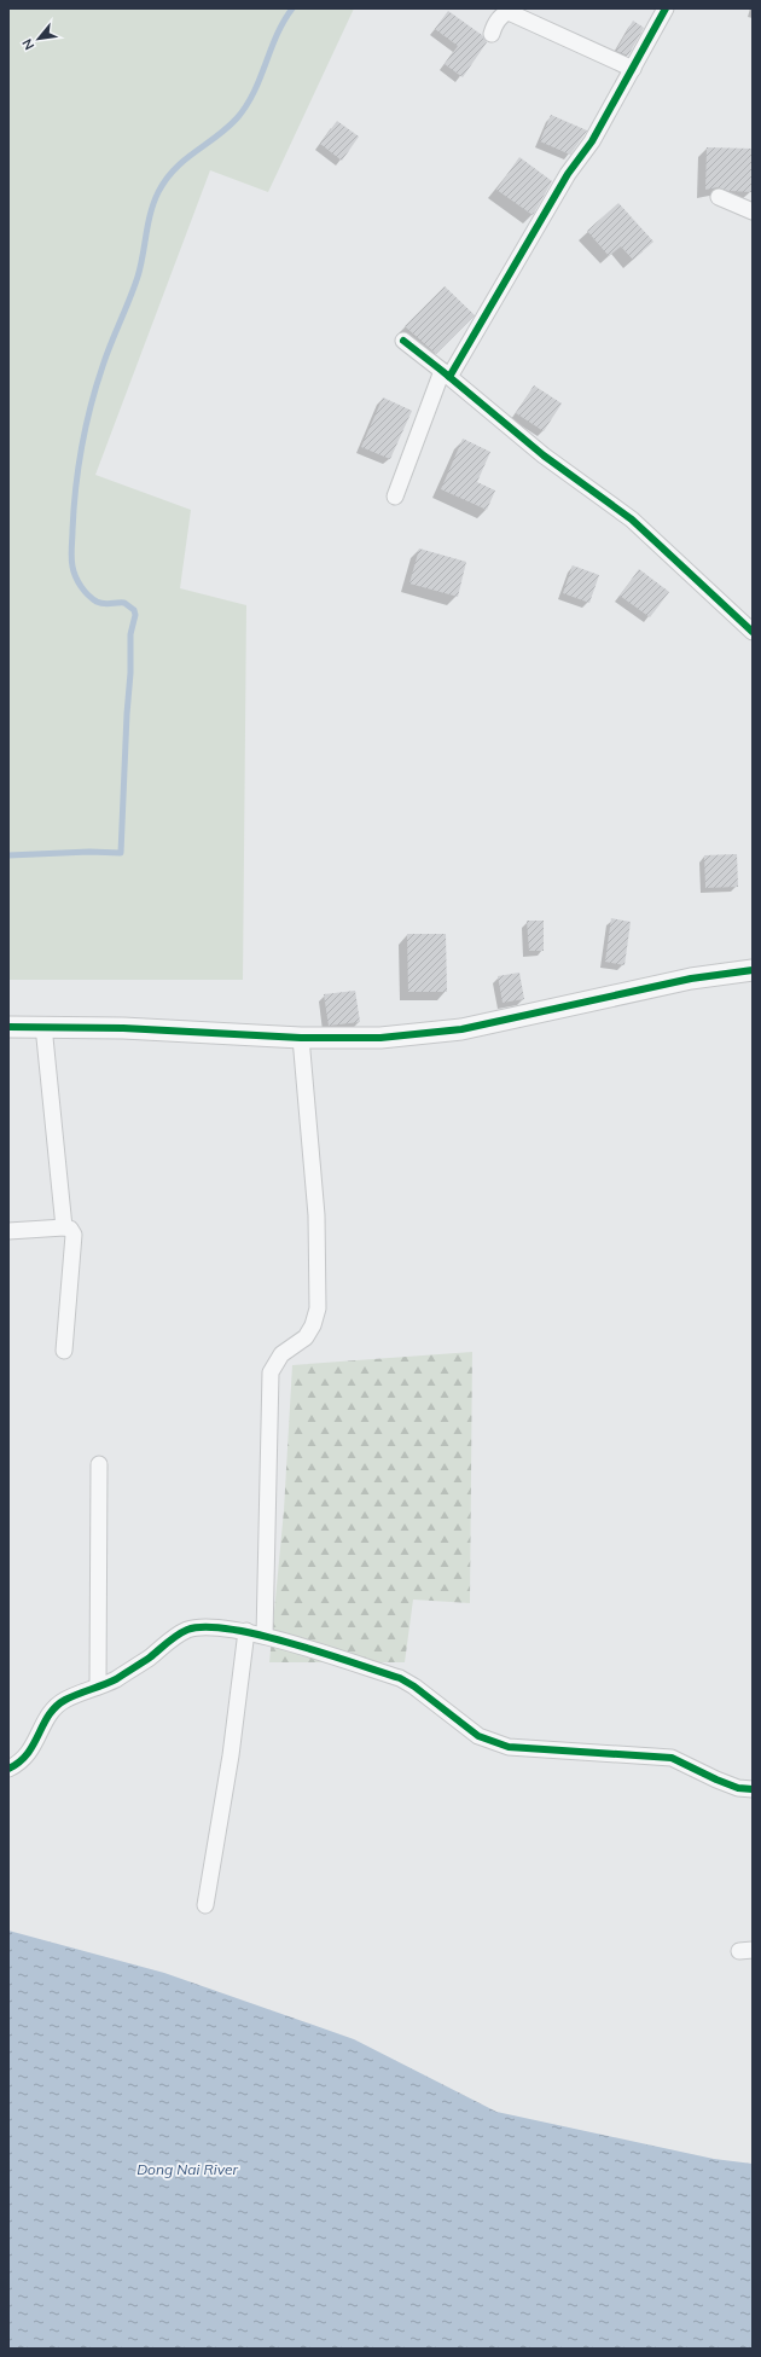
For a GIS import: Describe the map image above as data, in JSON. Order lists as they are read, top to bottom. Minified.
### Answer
{"water":["Dong Nai River"],"north":"bottom left"}
